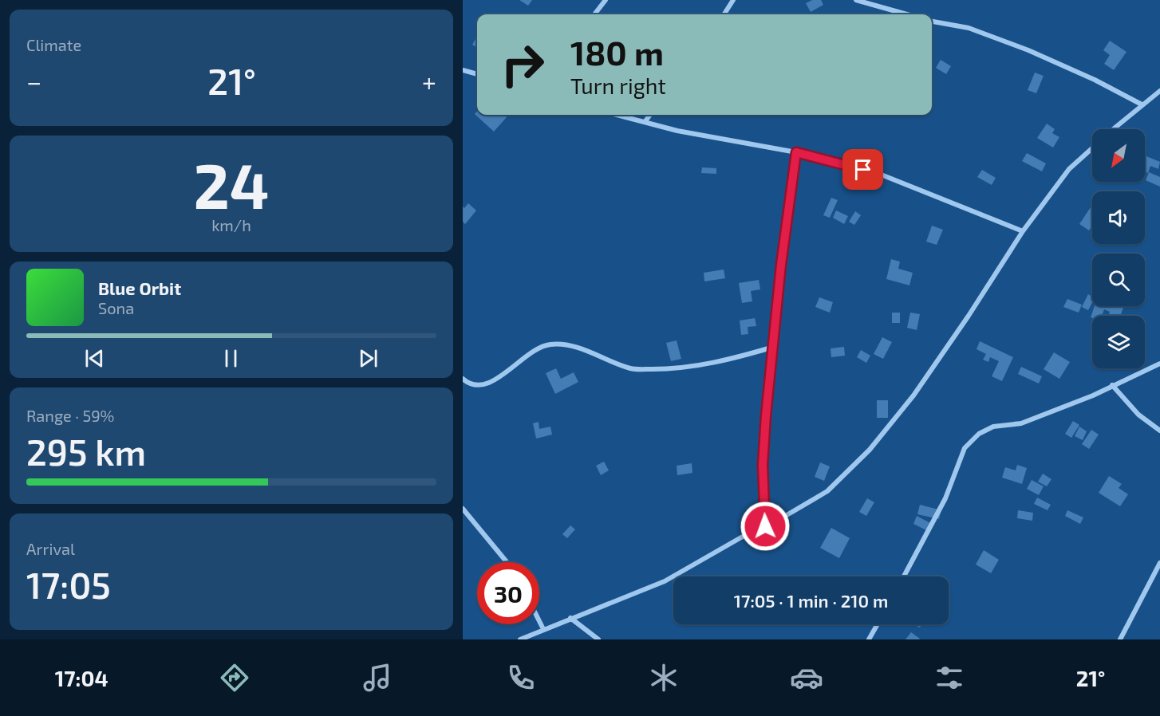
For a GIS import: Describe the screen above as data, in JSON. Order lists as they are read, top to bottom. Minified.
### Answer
{"north":"bottom left","page":{"tile":["Climate",["24","km/h"],["Range · 59%","295 km"],["Arrival","17:05"]],"turn":["180 m","Turn right"],"heat":["−","21°","+"],"song":["Blue Orbit","Sona"],"limit":"30","trip":"17:05 · 1 min · 210 m","tabs":["17:04","21°"]}}
